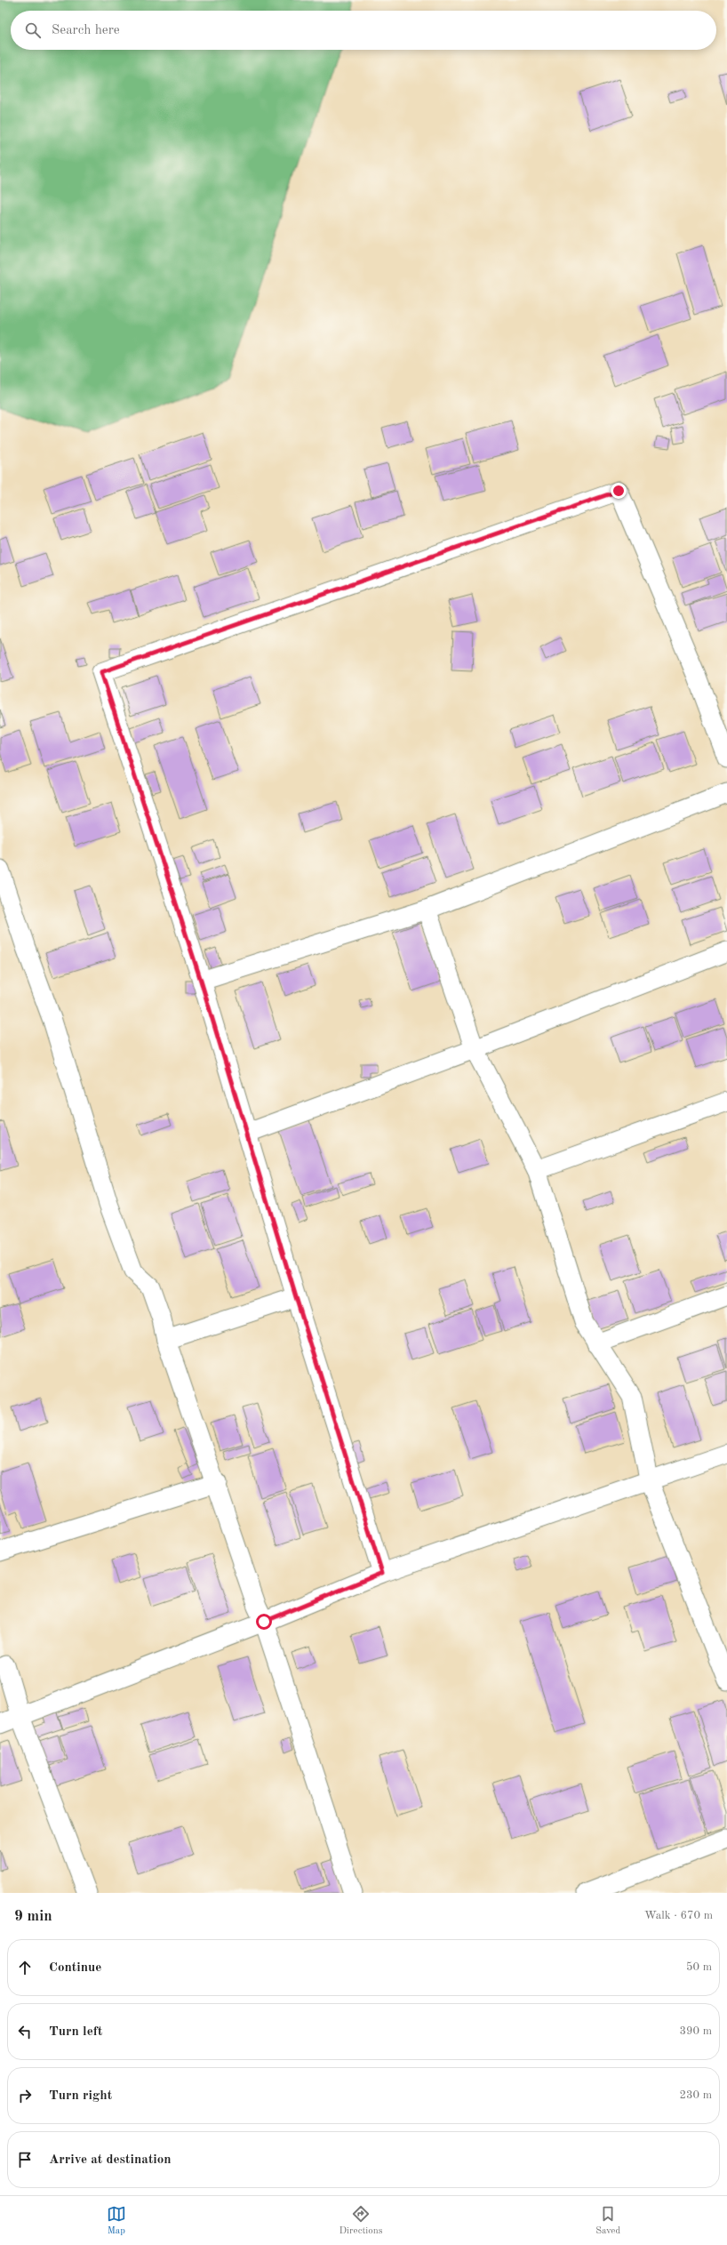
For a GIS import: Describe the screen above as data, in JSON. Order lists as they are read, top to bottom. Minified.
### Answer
{"page":{"search":"Search here","heading":["9 min","Walk · 670 m"],"list":[["Continue","50 m"],["Turn left","390 m"],["Turn right","230 m"],"Arrive at destination"],"nav":["Map","Directions","Saved"]}}
